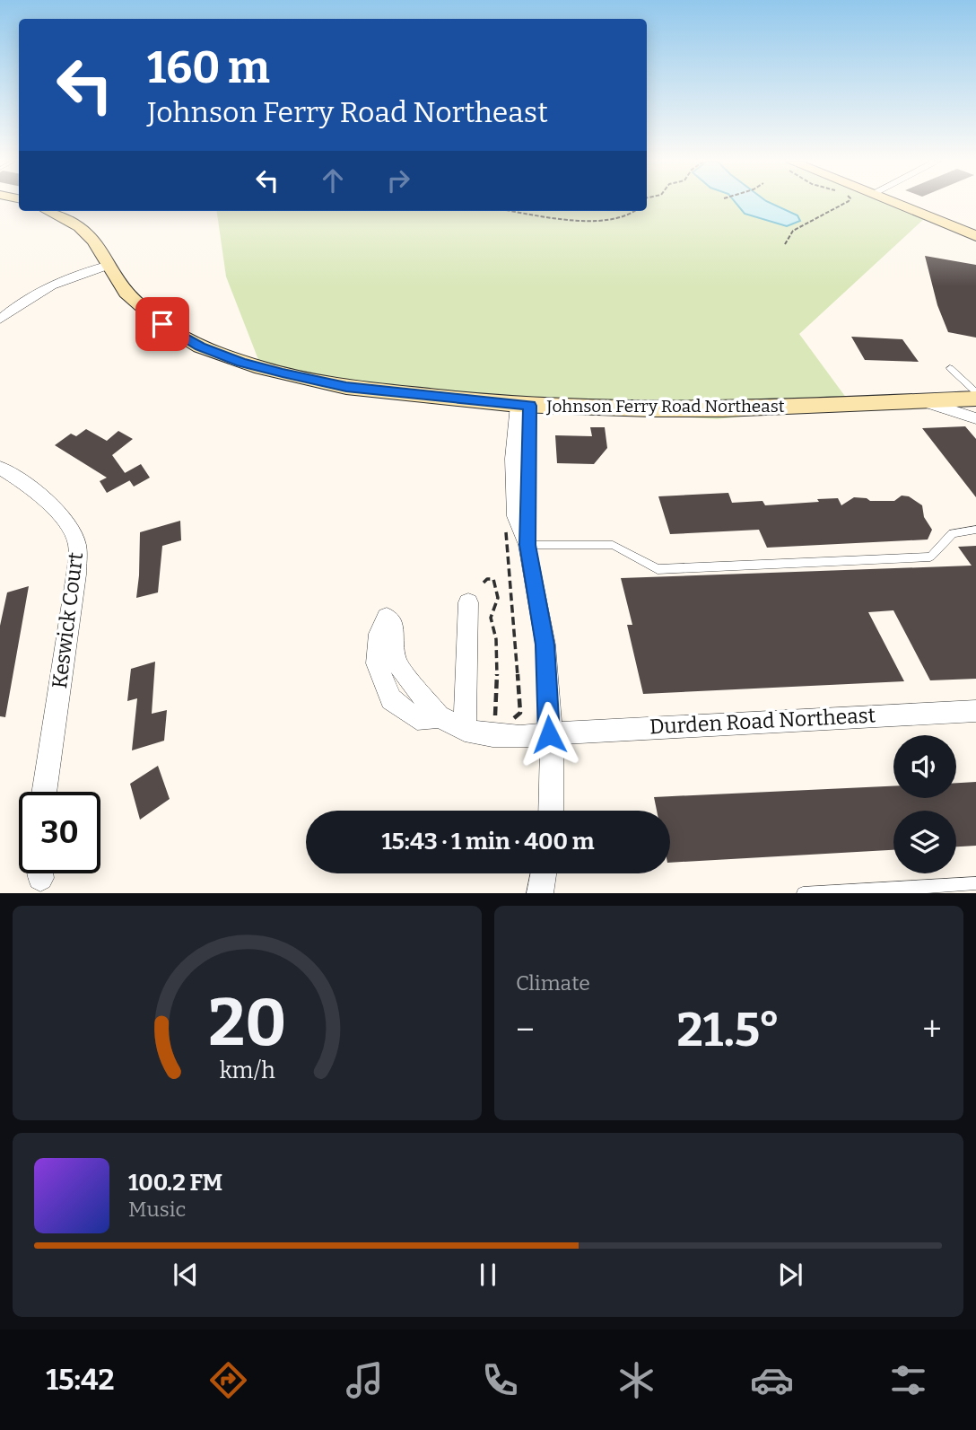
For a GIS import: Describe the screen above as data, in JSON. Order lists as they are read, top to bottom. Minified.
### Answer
{"streets":{"main road":["Johnson Ferry Road Northeast"],"street":["Keswick Court","Durden Road Northeast"]},"page":{"turn":["160 m","Johnson Ferry Road Northeast"],"limit":"30","trip":"15:43 · 1 min · 400 m","tile":"Climate","heat":["−","21.5°","+"],"song":["100.2 FM","Music"],"tabs":"15:42","gauge":["20","km/h"]}}
